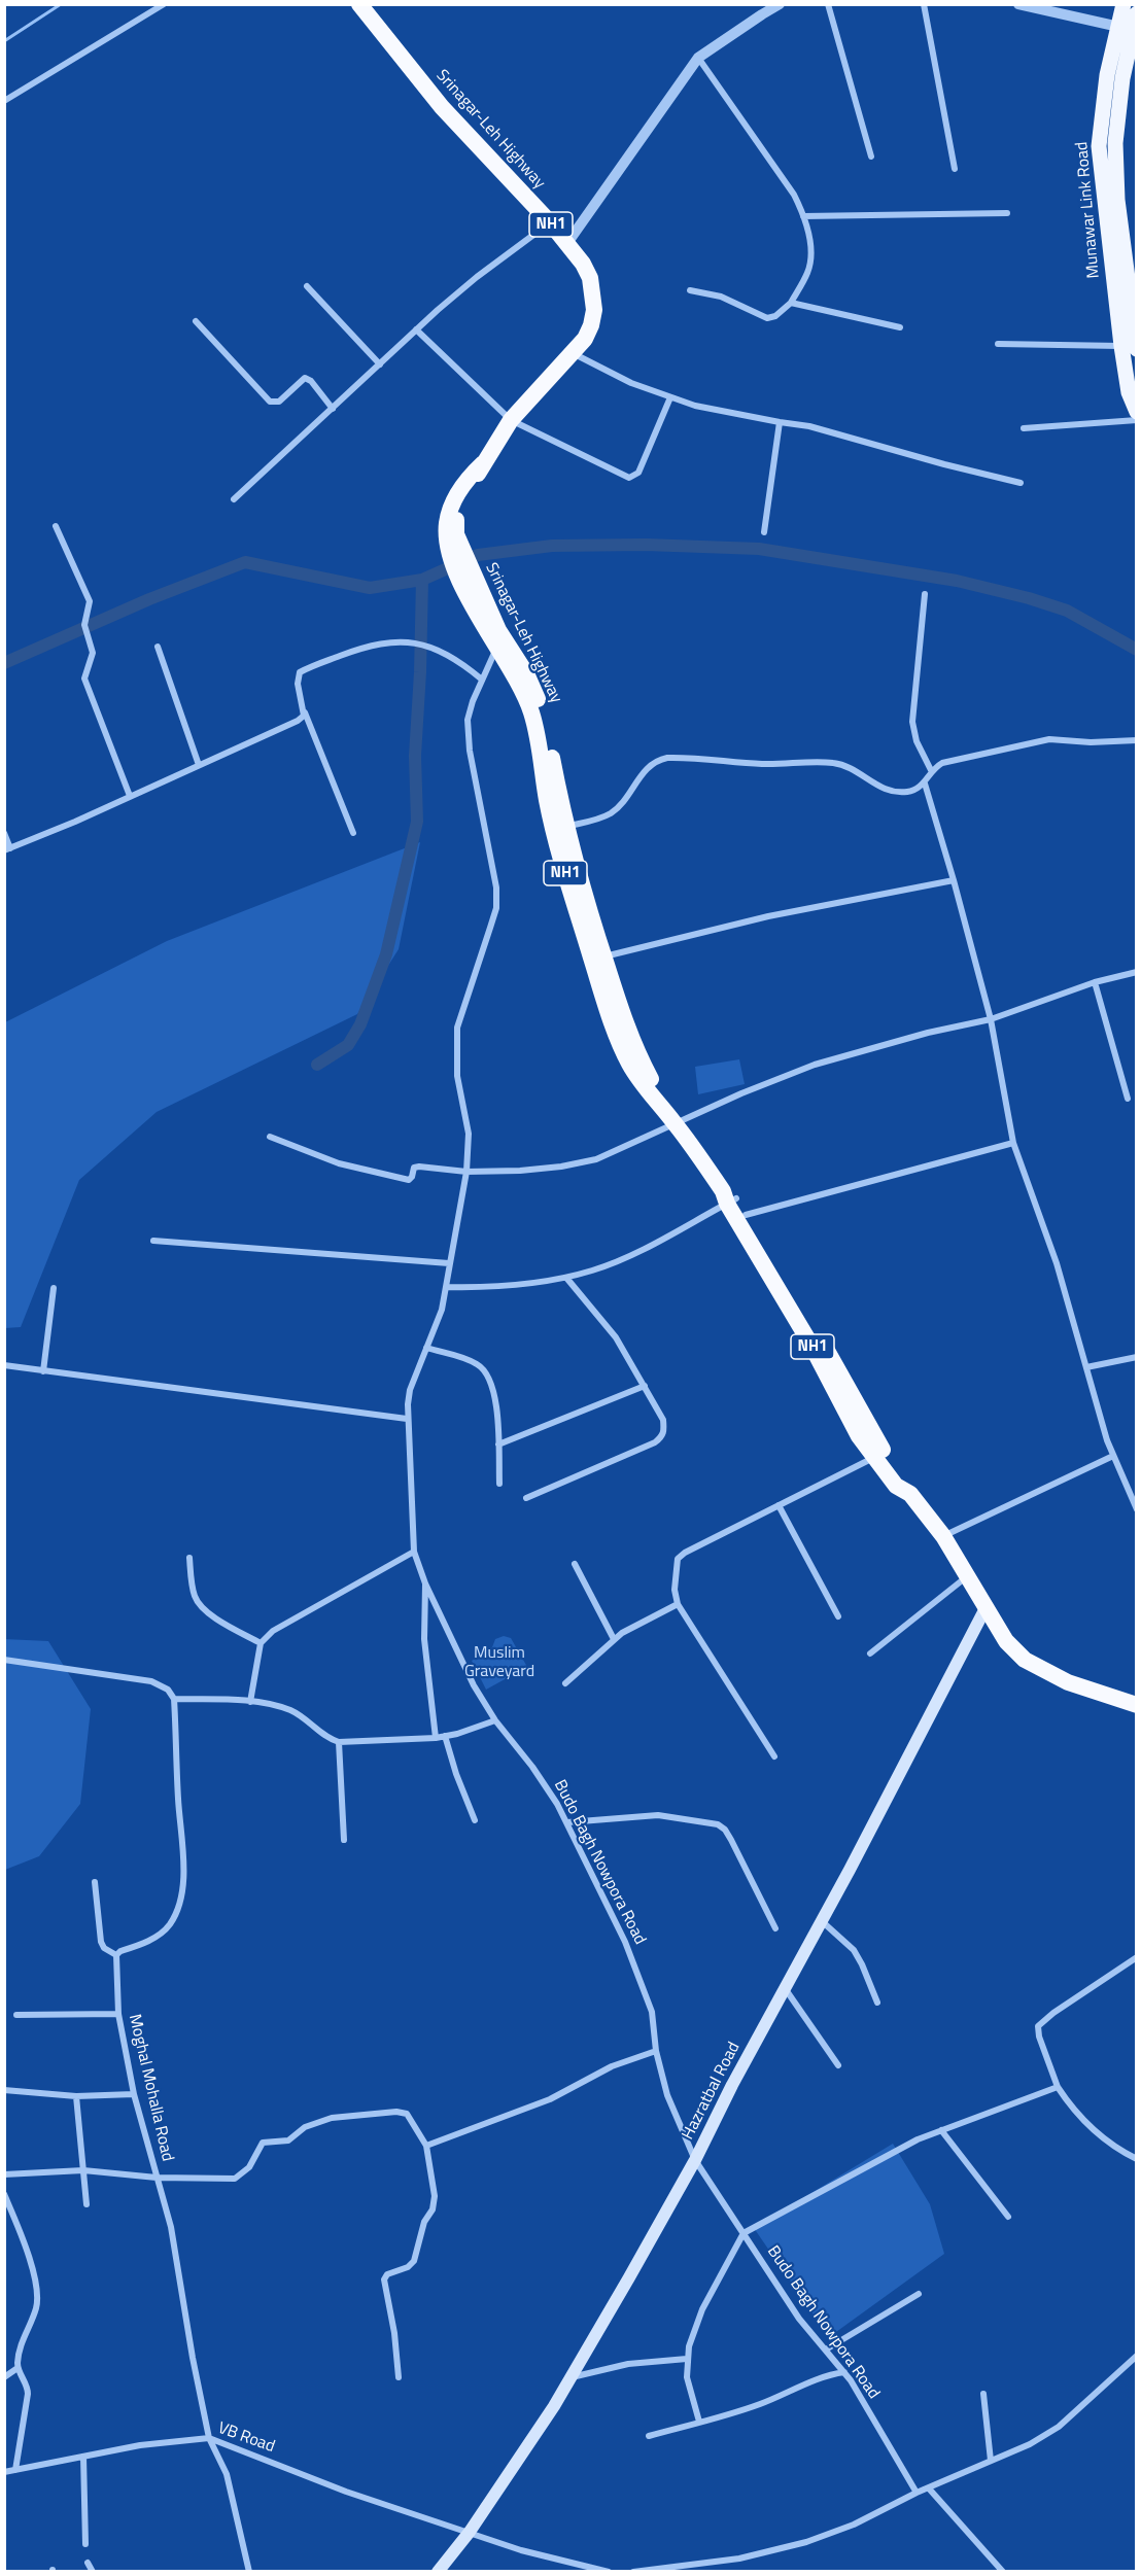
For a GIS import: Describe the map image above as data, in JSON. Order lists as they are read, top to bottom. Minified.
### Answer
{"streets":{"highway":["Srinagar-Leh Highway","NH1"],"main road":["Munawar Link Road","Hazratbal Road"],"street":["Budo Bagh Nowpora Road","Moghal Mohalla Road","VB Road"]},"crossings":[["Srinagar-Leh Highway","NH1"],["Srinagar-Leh Highway","Budo Bagh Nowpora Road"],["NH1","Budo Bagh Nowpora Road"],["NH1","Hazratbal Road"],["Budo Bagh Nowpora Road","Hazratbal Road"],["Moghal Mohalla Road","VB Road"],["Hazratbal Road","VB Road"]],"parks":["Muslim Graveyard"]}
